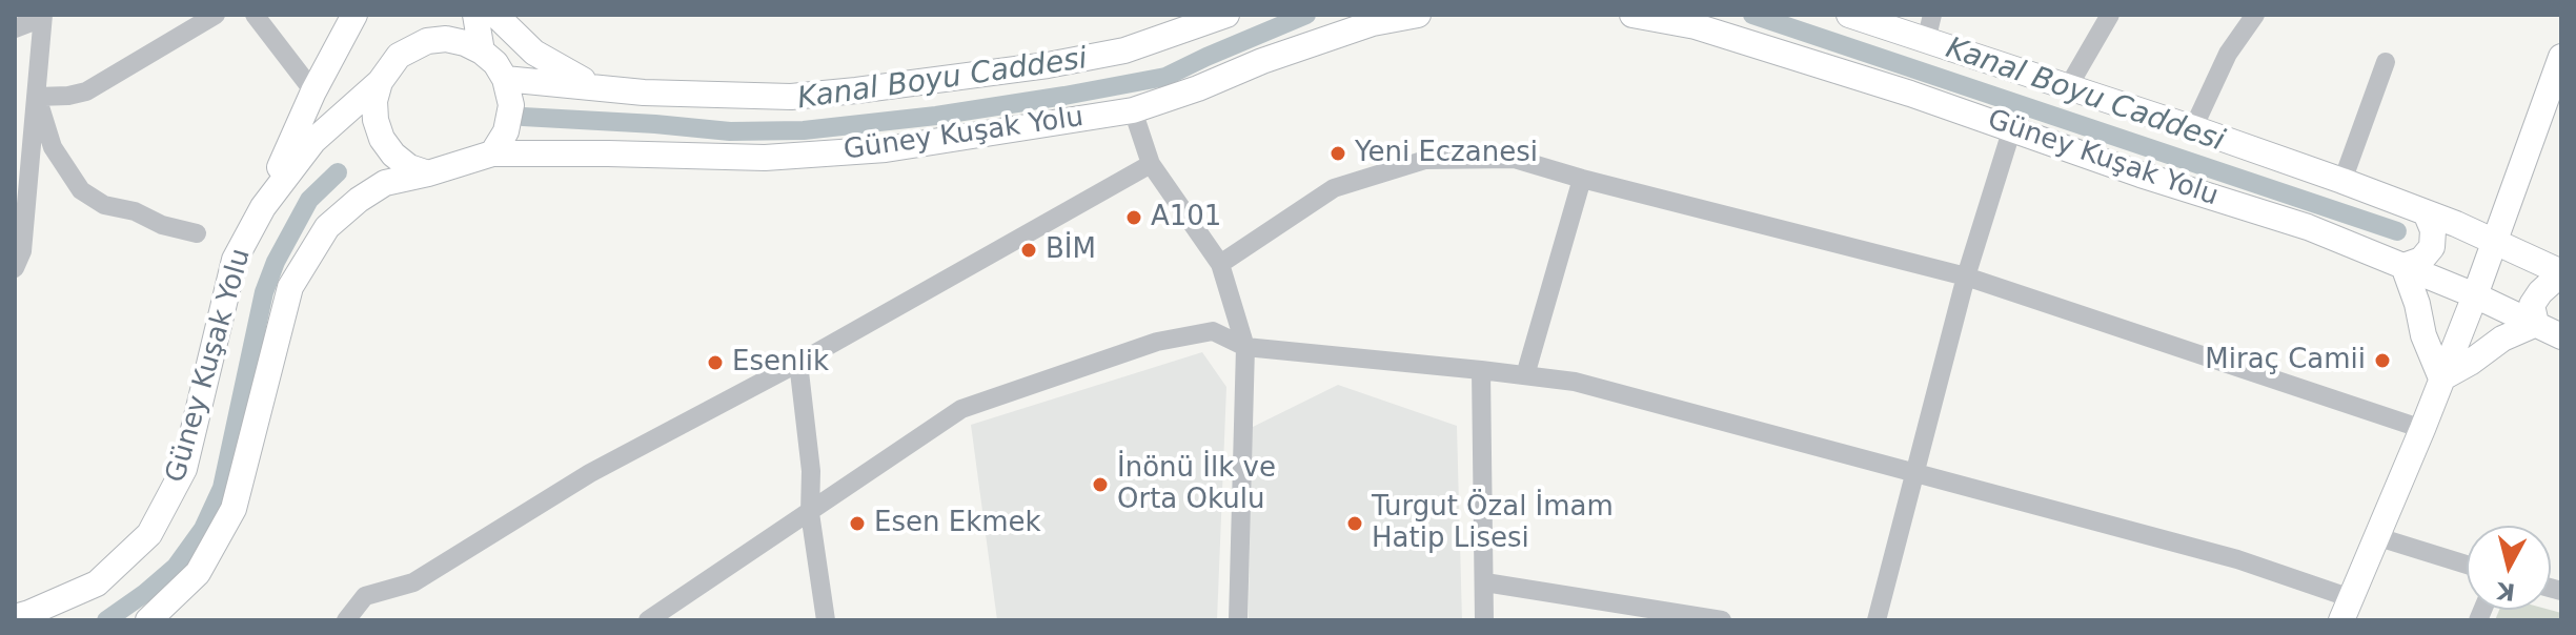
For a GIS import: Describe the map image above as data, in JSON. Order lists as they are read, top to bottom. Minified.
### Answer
{"streets":{"main road":["Güney Kuşak Yolu"]},"water":["Kanal Boyu Caddesi"],"places":["Yeni Eczanesi","A101","BİM","Miraç Camii","Esenlik","İnönü İlk ve Orta Okulu","Esen Ekmek","Turgut Özal İmam Hatip Lisesi"],"north":"bottom"}
